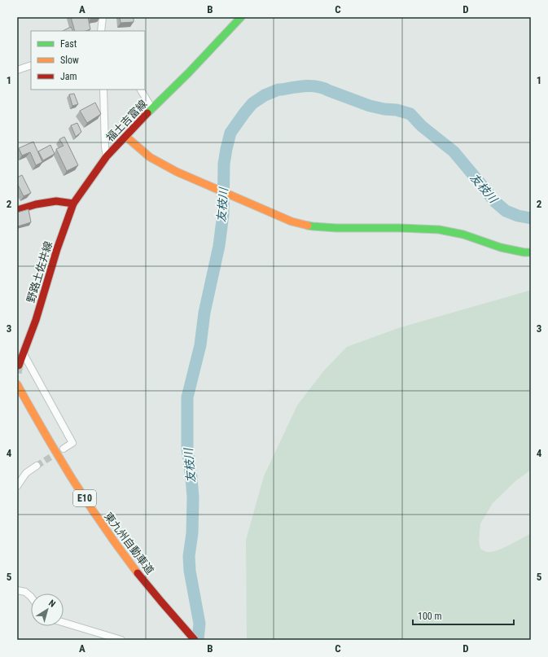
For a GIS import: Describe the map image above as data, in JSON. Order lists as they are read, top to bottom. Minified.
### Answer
{"streets":{"main road":["福土吉富線","野路土佐井線","E10","東九州自動車道"]},"crossings":[["福土吉富線","野路土佐井線"]],"water":["友枝川"],"legend":["Fast","Slow","Jam"],"scale_bar":"100 m","north":"top right","grid":{"columns":["A","B","C","D"],"rows":["1","2","3","4","5"]}}
